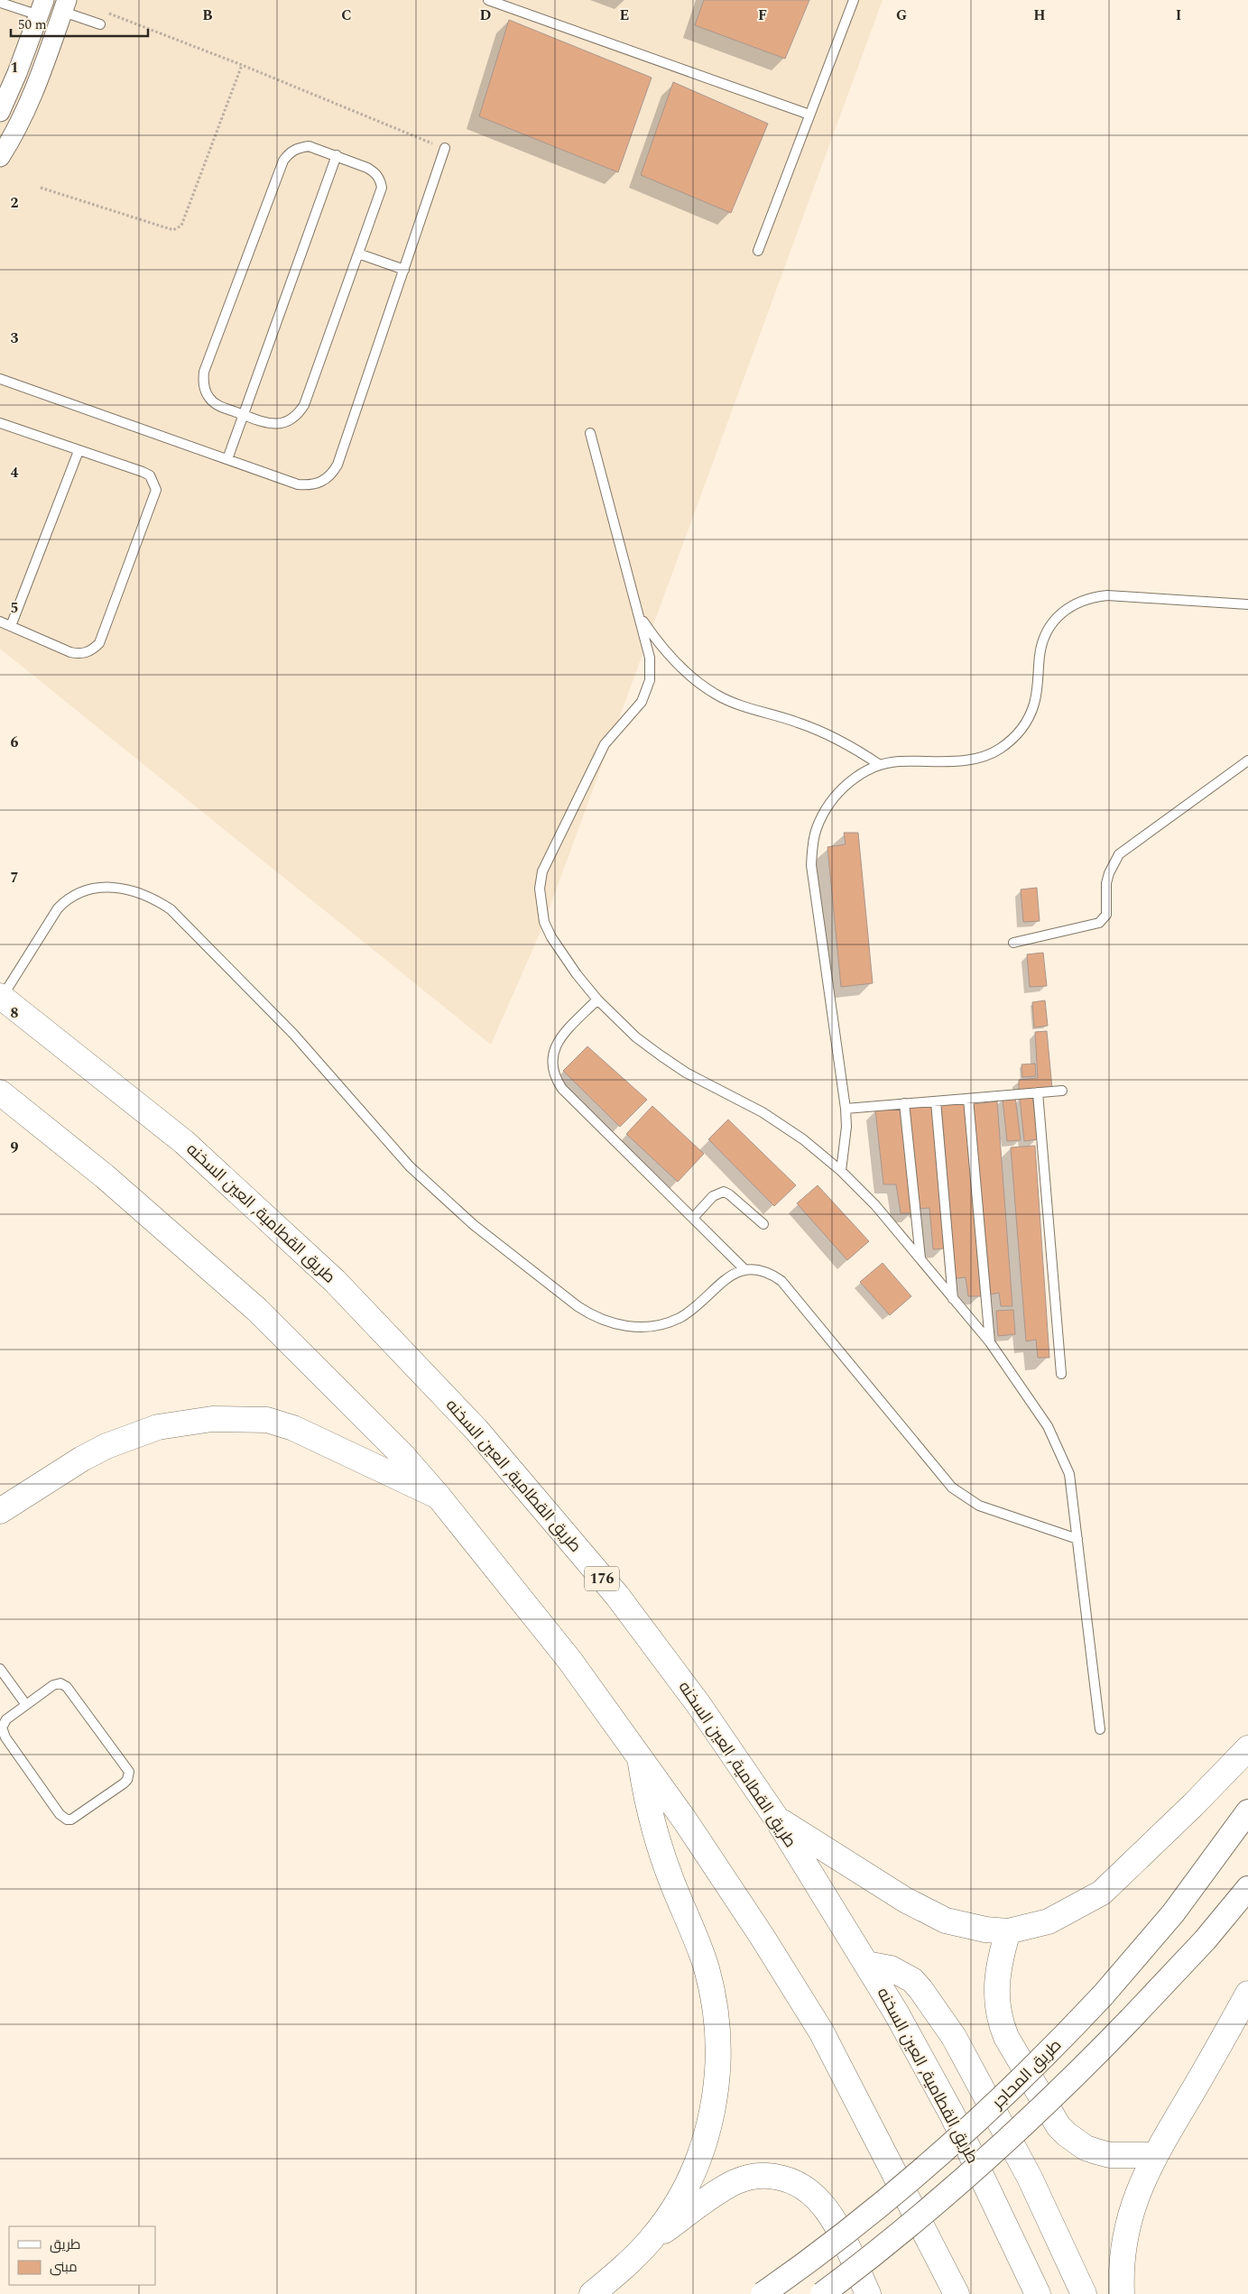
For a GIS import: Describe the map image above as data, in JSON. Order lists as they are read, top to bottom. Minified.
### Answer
{"streets":{"main road":["طريق القطامية, العين السخنه","176"],"street":["طريق المحاجر"]},"legend":["طريق","مبنى"],"scale_bar":"50 m","grid":{"columns":["B","C","D","E","F","G","H","I"],"rows":["1","2","3","4","5","6","7","8","9"]}}
